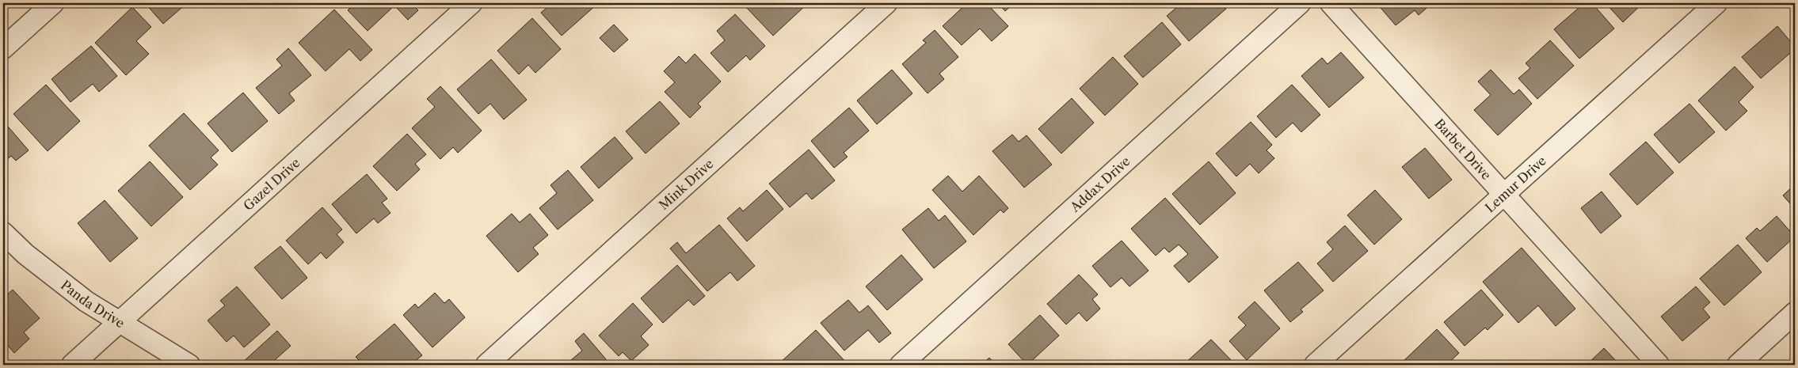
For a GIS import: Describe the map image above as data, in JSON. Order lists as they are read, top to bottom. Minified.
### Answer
{"streets":{"street":["Barbet Drive","Gazel Drive","Mink Drive","Addax Drive","Lemur Drive","Panda Drive"]},"crossings":[["Barbet Drive","Lemur Drive"],["Gazel Drive","Panda Drive"]]}
